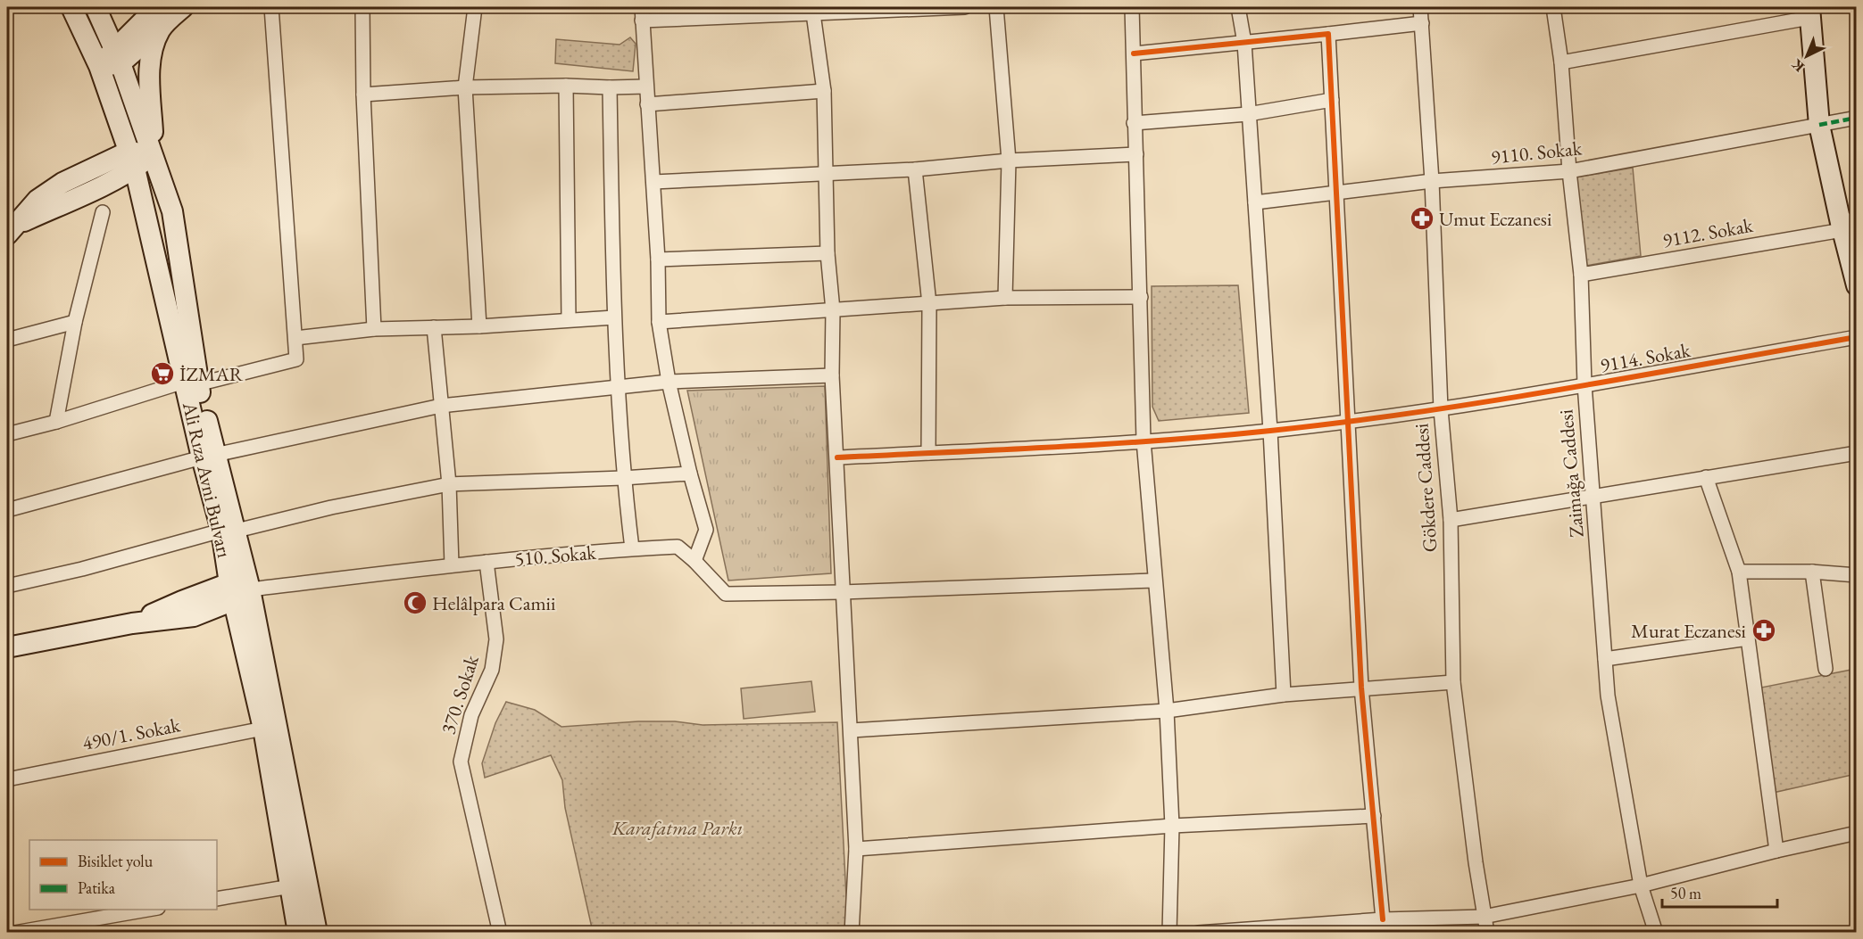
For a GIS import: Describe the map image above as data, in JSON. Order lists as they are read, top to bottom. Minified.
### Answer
{"streets":{"main road":["Ali Rıza Avni Bulvarı","510. Sokak"],"street":["9110. Sokak","9112. Sokak","9114. Sokak","Zaimağa Caddesi","Gökdere Caddesi","370. Sokak","490/1. Sokak"]},"crossings":[["9110. Sokak","Zaimağa Caddesi"],["9110. Sokak","Gökdere Caddesi"],["9112. Sokak","Zaimağa Caddesi"],["9114. Sokak","Zaimağa Caddesi"],["9114. Sokak","Gökdere Caddesi"],["Ali Rıza Avni Bulvarı","510. Sokak"],["Ali Rıza Avni Bulvarı","490/1. Sokak"],["510. Sokak","370. Sokak"]],"parks":["Karafatma Parkı"],"places":{"pharmacy":["Umut Eczanesi","Murat Eczanesi"],"supermarket":["İZMAR"],"mosque":["Helâlpara Camii"]},"legend":["Bisiklet yolu","Patika"],"scale_bar":"50 m","north":"bottom left"}
